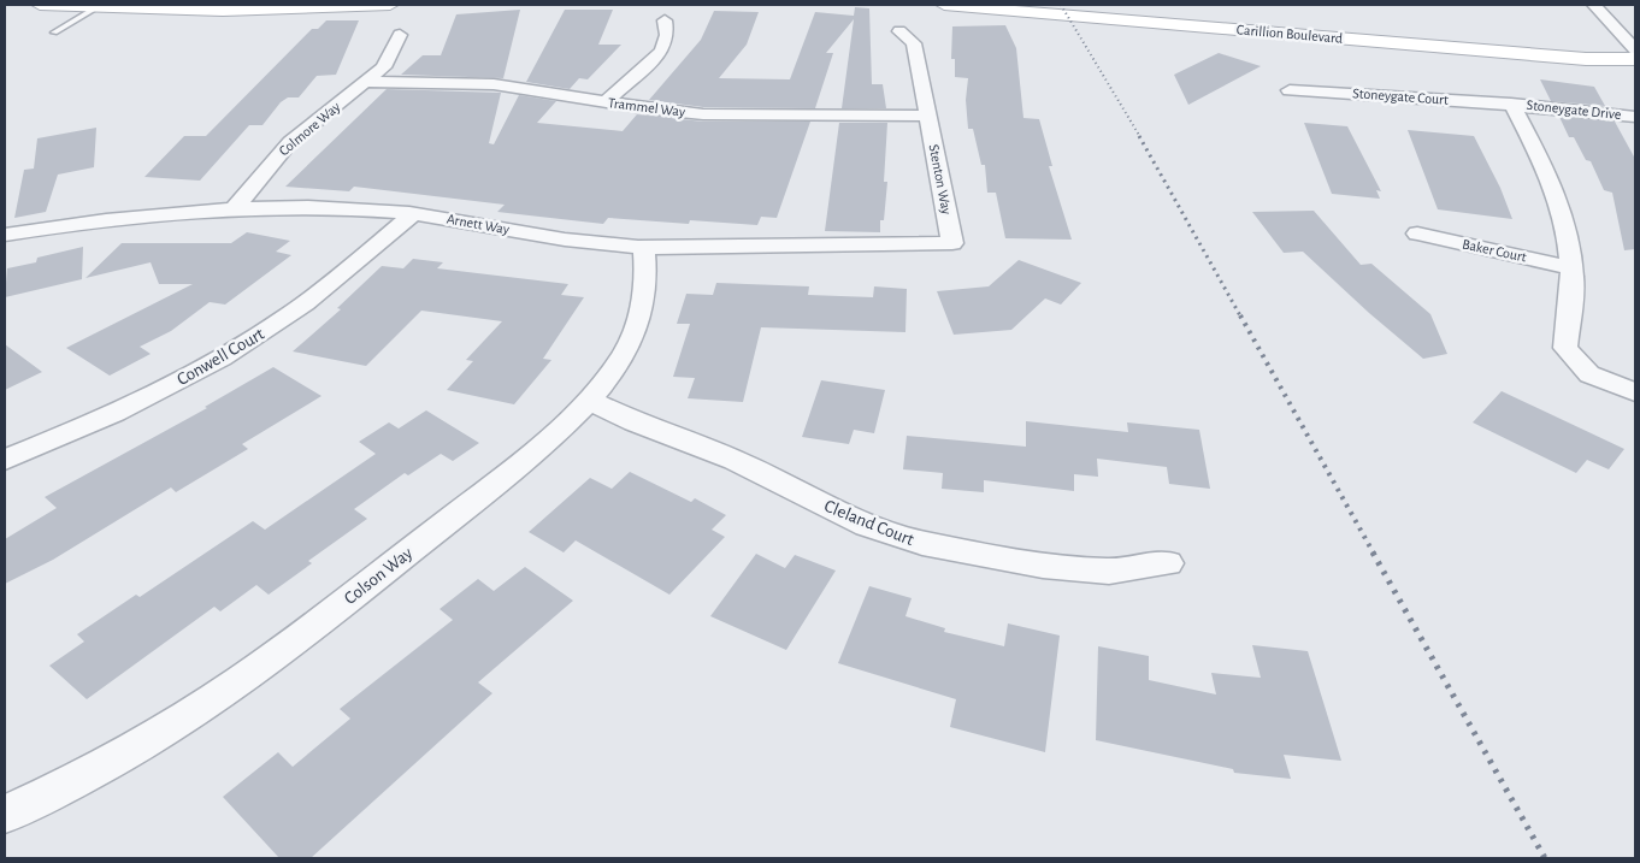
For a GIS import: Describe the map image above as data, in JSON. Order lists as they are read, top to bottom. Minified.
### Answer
{"streets":{"street":["Carillion Boulevard","Stoneygate Court","Trammel Way","Stoneygate Drive","Colmore Way","Stenton Way","Arnett Way","Baker Court","Conwell Court","Cleland Court","Colson Way"]},"crossings":[["Stoneygate Court","Stoneygate Drive"],["Trammel Way","Colmore Way"],["Trammel Way","Stenton Way"],["Colmore Way","Arnett Way"],["Stenton Way","Arnett Way"],["Arnett Way","Conwell Court"],["Arnett Way","Colson Way"],["Cleland Court","Colson Way"]]}
